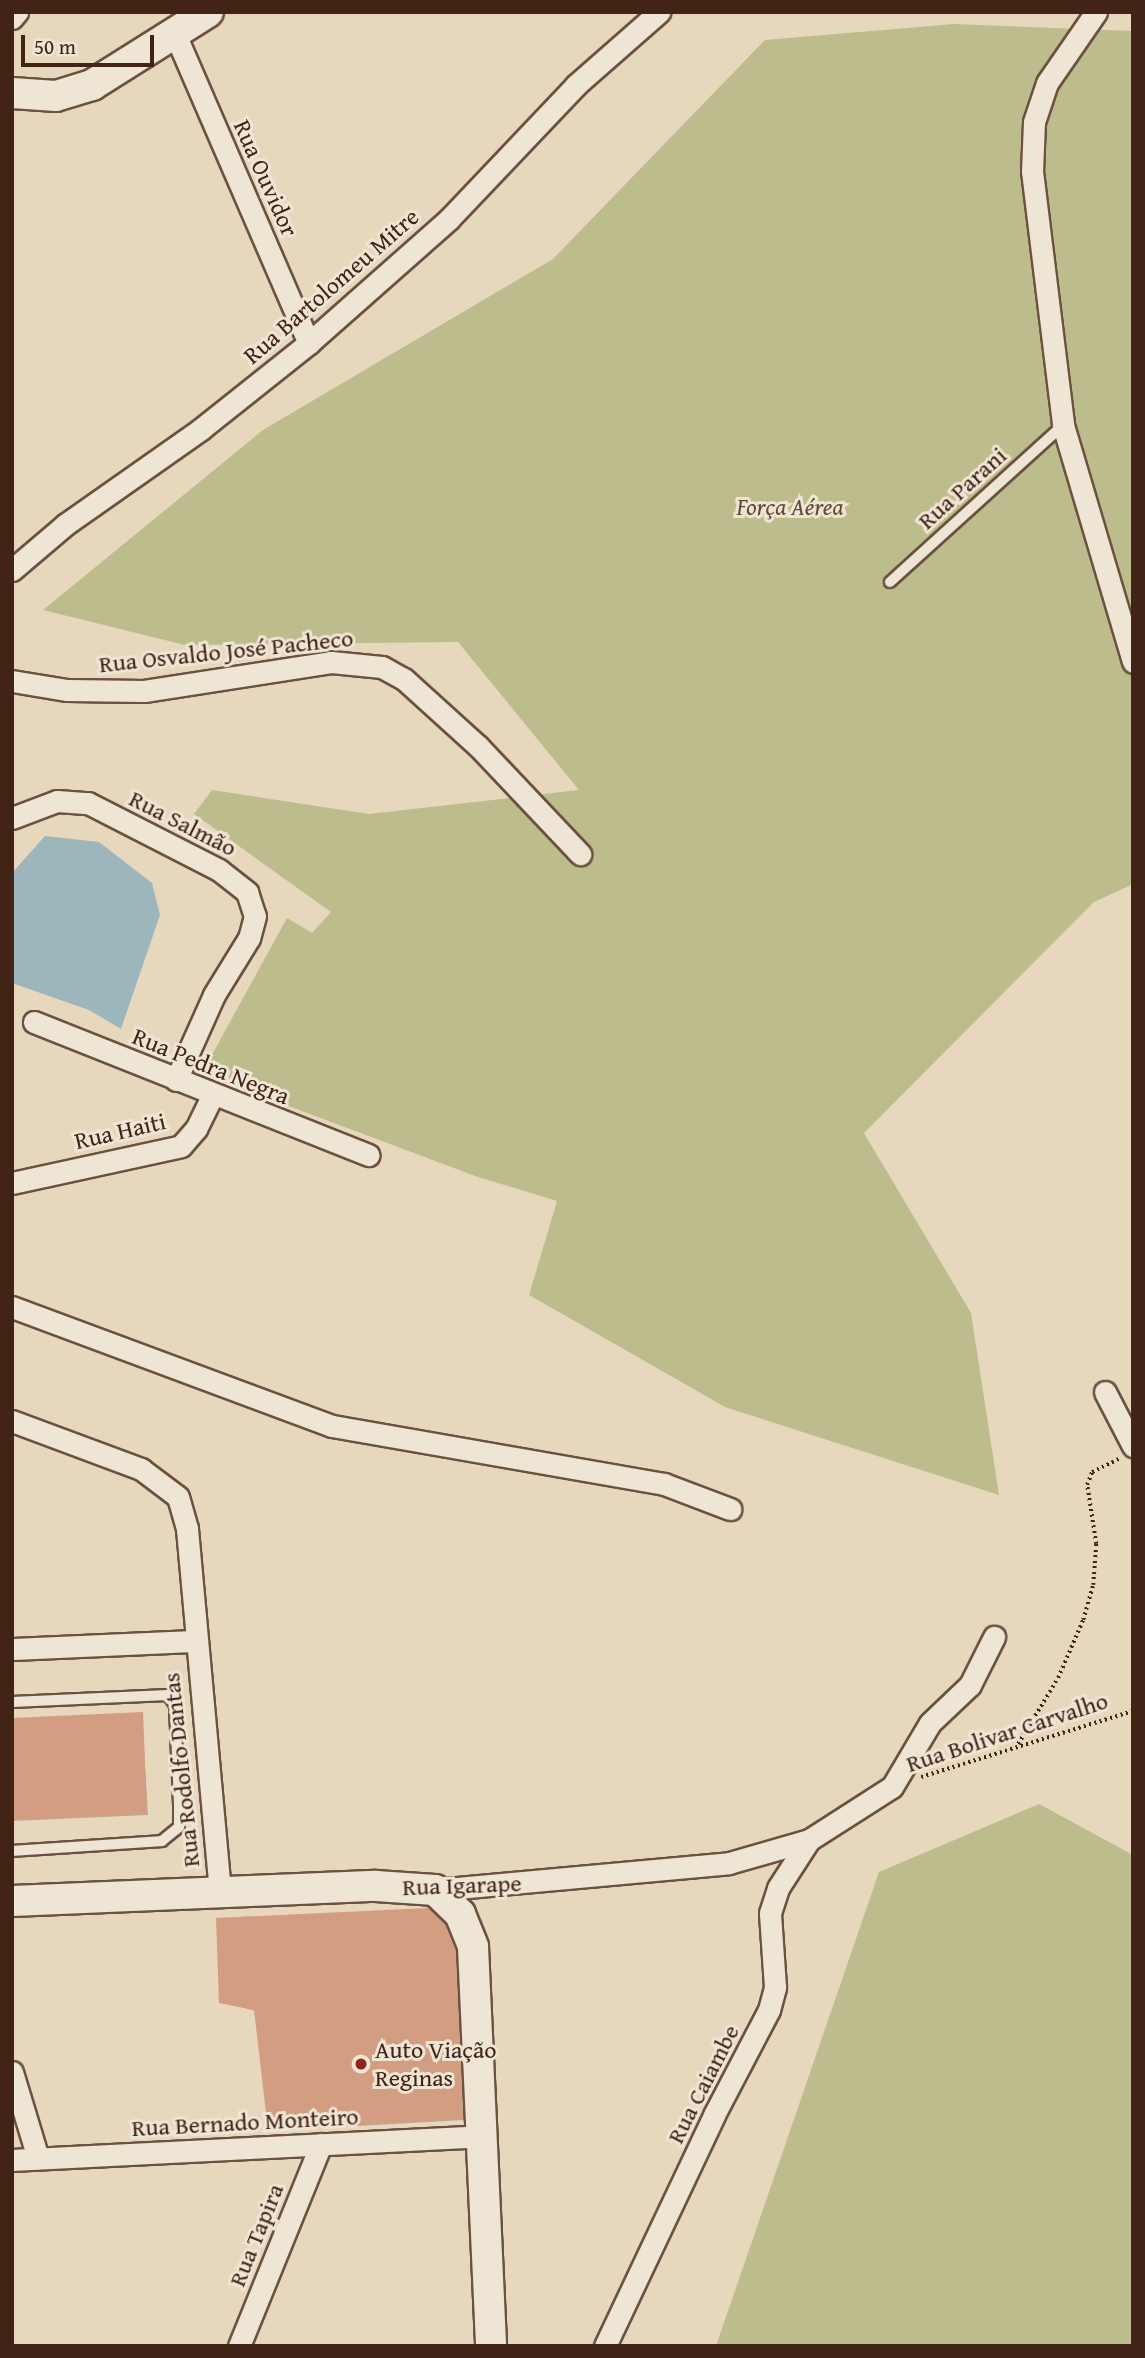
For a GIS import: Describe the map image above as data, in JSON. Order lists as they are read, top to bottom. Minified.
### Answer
{"streets":{"main road":["Rua Igarape"],"street":["Rua Ouvidor","Rua Bartolomeu Mitre","Rua Osvaldo José Pacheco","Rua Salmão","Rua Pedra Negra","Rua Haiti","Rua Rodolfo Dantas","Rua Caiambe","Rua Bernado Monteiro","Rua Tapira"],"lane":["Rua Parani"],"path":["Rua Bolivar Carvalho"]},"crossings":[["Rua Ouvidor","Rua Bartolomeu Mitre"],["Rua Salmão","Rua Pedra Negra"],["Rua Pedra Negra","Rua Haiti"],["Rua Bolivar Carvalho","Rua Igarape"],["Rua Rodolfo Dantas","Rua Igarape"],["Rua Igarape","Rua Caiambe"],["Rua Bernado Monteiro","Rua Tapira"]],"parks":["Força Aérea"],"places":["Auto Viação Reginas"],"scale_bar":"50 m"}
